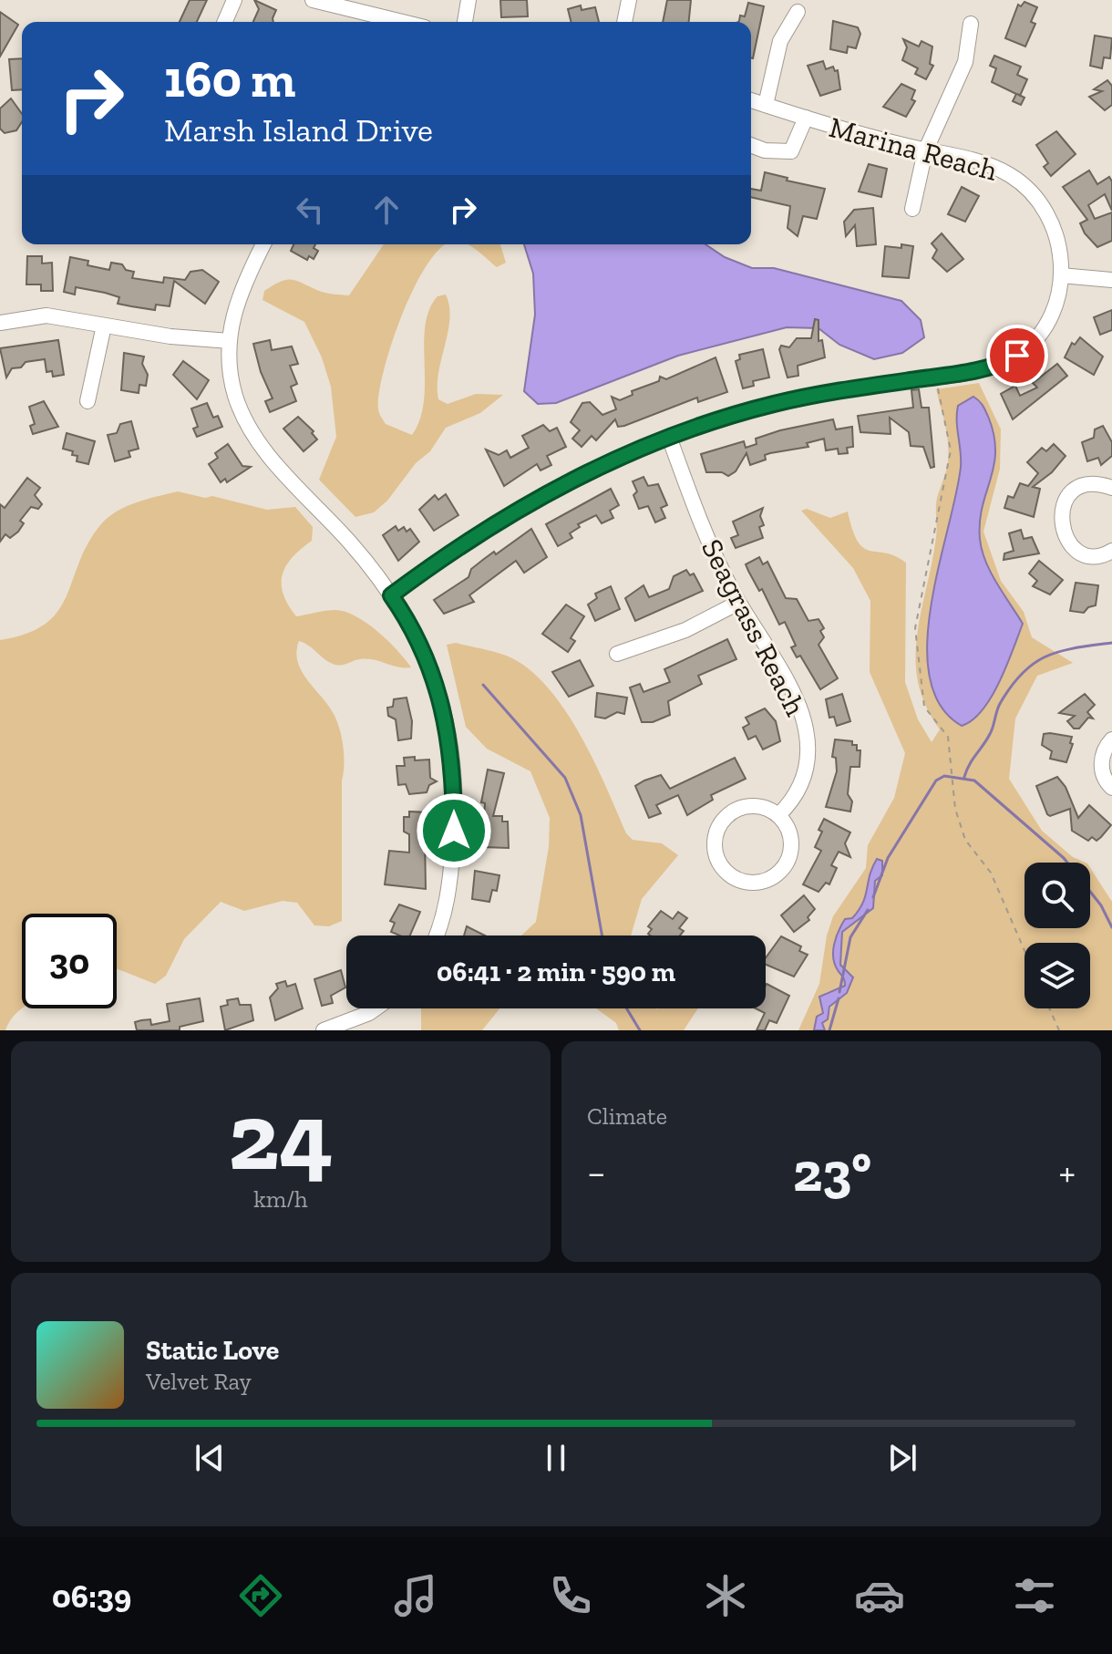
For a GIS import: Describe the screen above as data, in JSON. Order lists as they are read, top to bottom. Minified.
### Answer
{"streets":{"street":["Marina Reach","Seagrass Reach"]},"page":{"turn":["160 m","Marsh Island Drive"],"limit":"30","trip":"06:41 · 2 min · 590 m","tile":[["24","km/h"],"Climate"],"heat":["−","23°","+"],"song":["Static Love","Velvet Ray"],"tabs":"06:39"}}
